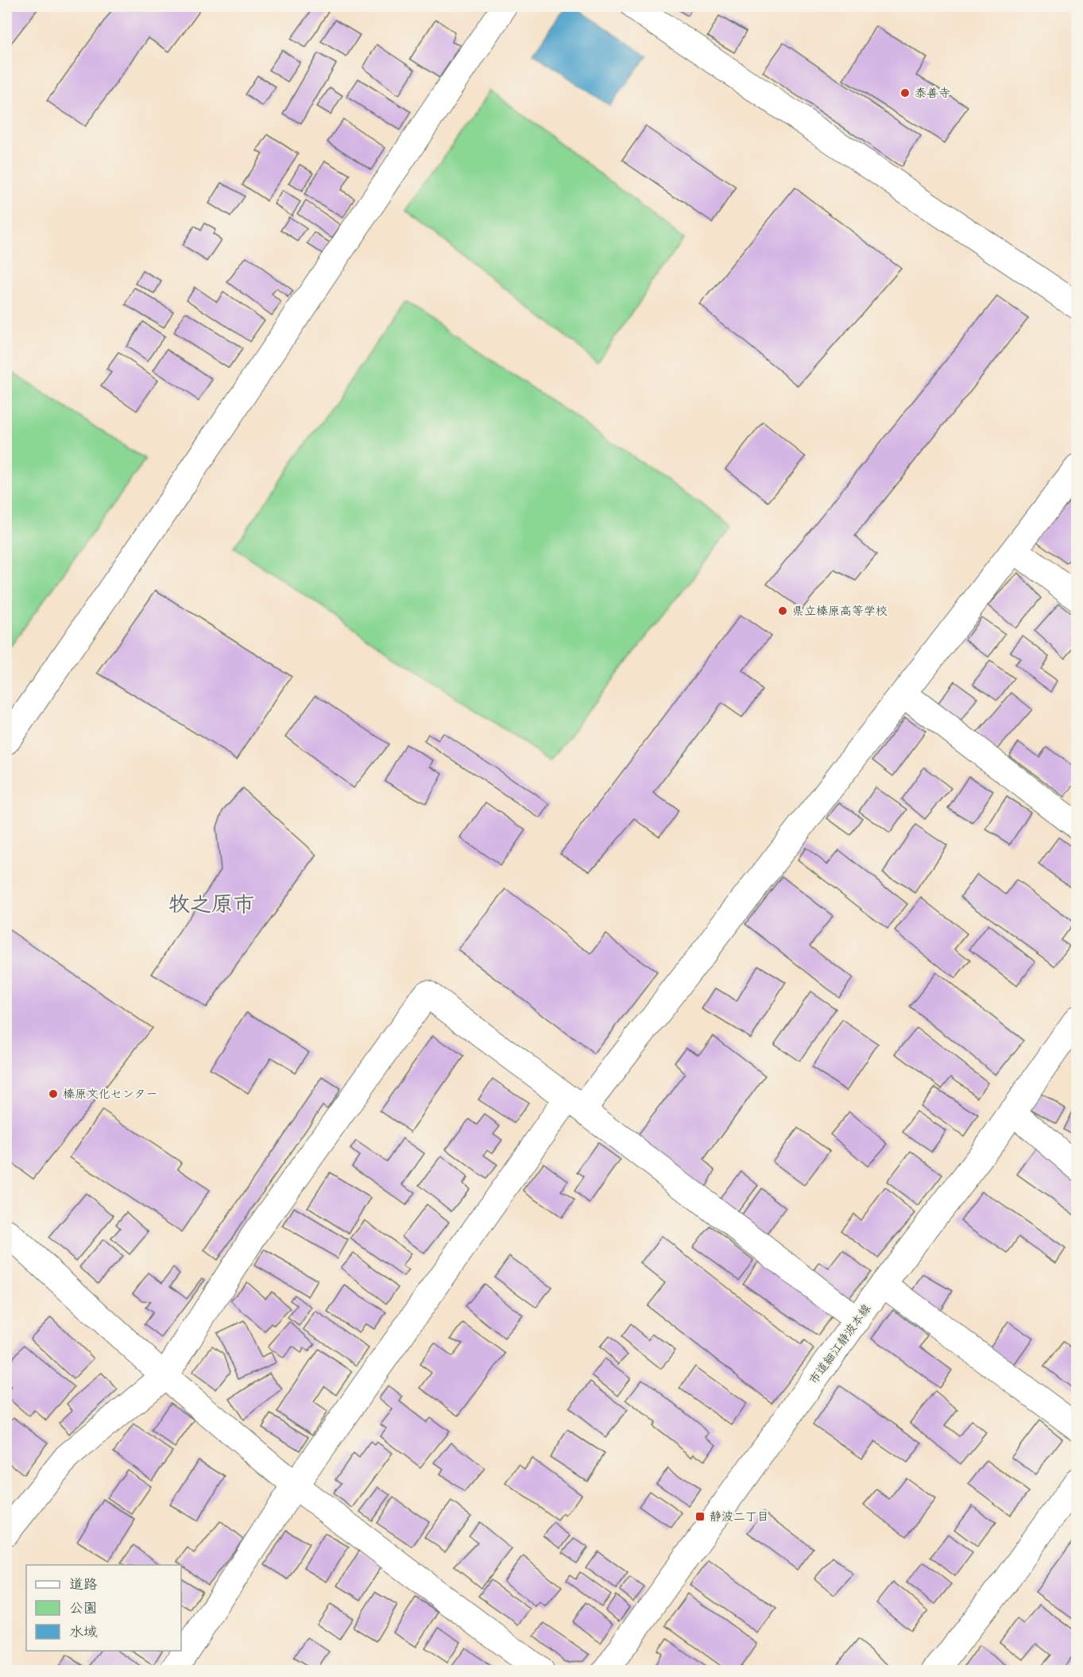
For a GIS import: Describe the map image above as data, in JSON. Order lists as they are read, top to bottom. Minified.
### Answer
{"streets":{"street":["市道細江静波本線"]},"districts":["牧之原市"],"places":{"other":["泰善寺","県立榛原高等学校","榛原文化センター"],"transit":["静波二丁目"]},"legend":["道路","公園","水域"]}
